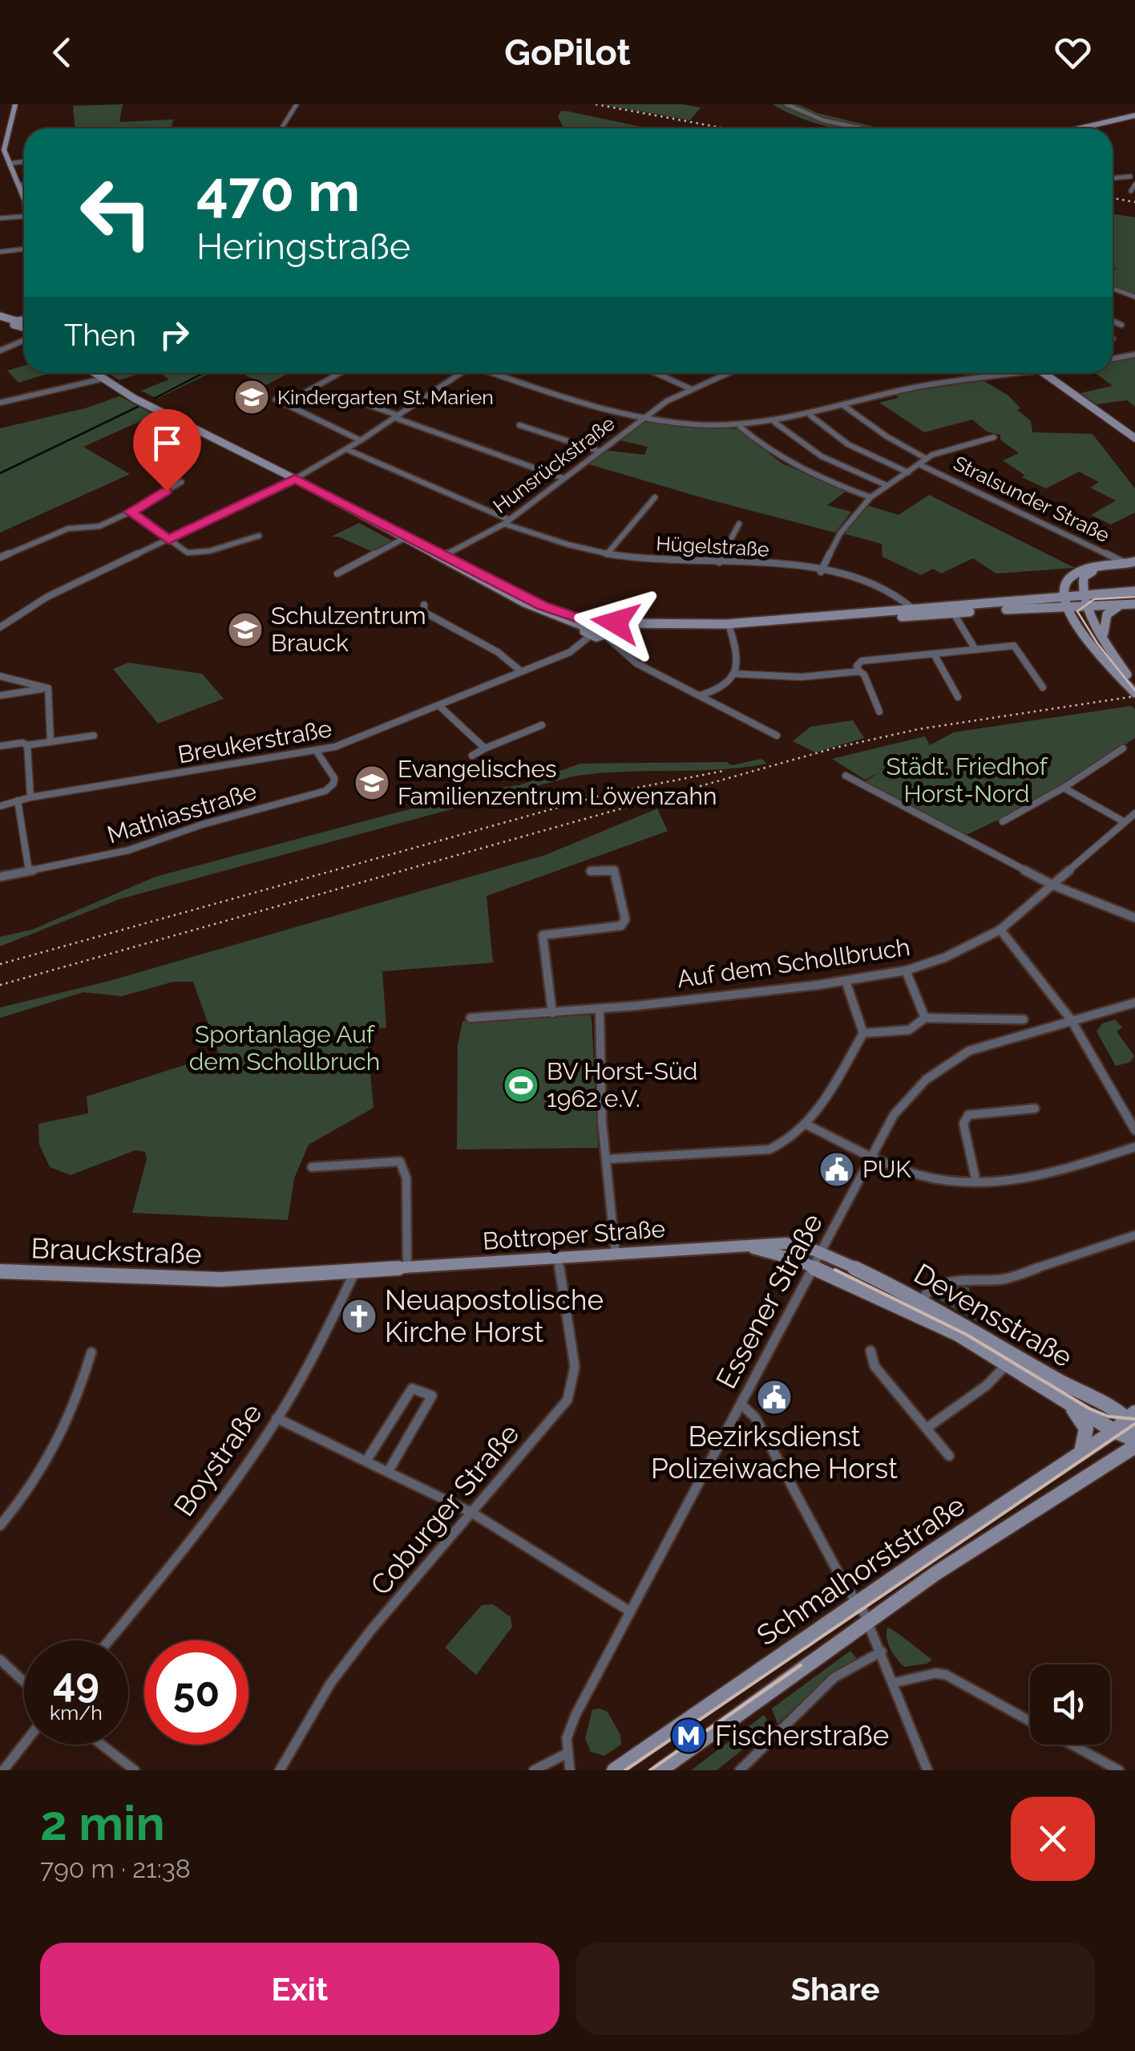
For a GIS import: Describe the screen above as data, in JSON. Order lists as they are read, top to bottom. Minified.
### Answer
{"streets":{"main road":["Bottroper Straße","Brauckstraße","Devensstraße","Schmalhorststraße"],"street":["Hunsrückstraße","Stralsunder Straße","Hügelstraße","Breukerstraße","Mathiasstraße","Auf dem Schollbruch","Essener Straße","Boystraße","Coburger Straße"]},"crossings":[["Hunsrückstraße","Hügelstraße"],["Breukerstraße","Mathiasstraße"],["Bottroper Straße","Brauckstraße"],["Bottroper Straße","Essener Straße"],["Bottroper Straße","Devensstraße"],["Bottroper Straße","Boystraße"],["Bottroper Straße","Coburger Straße"],["Essener Straße","Devensstraße"],["Devensstraße","Schmalhorststraße"]],"parks":["Städt. Friedhof Horst-Nord","Sportanlage Auf dem Schollbruch"],"places":{"school or university":["Kindergarten St. Marien","Schulzentrum Brauck","Evangelisches Familienzentrum Löwenzahn"],"sports":["BV Horst-Süd 1962 e.V."],"public building":["PUK","Bezirksdienst Polizeiwache Horst"],"church":["Neuapostolische Kirche Horst"],"metro station":["Fischerstraße"]},"page":{"header":"GoPilot","turn":["470 m","Heringstraße"],"then":"Then","speed":"49 km/h","limit":"50","heading":["2 min","790 m · 21:38"],"buttons":["Exit","Share"]}}
